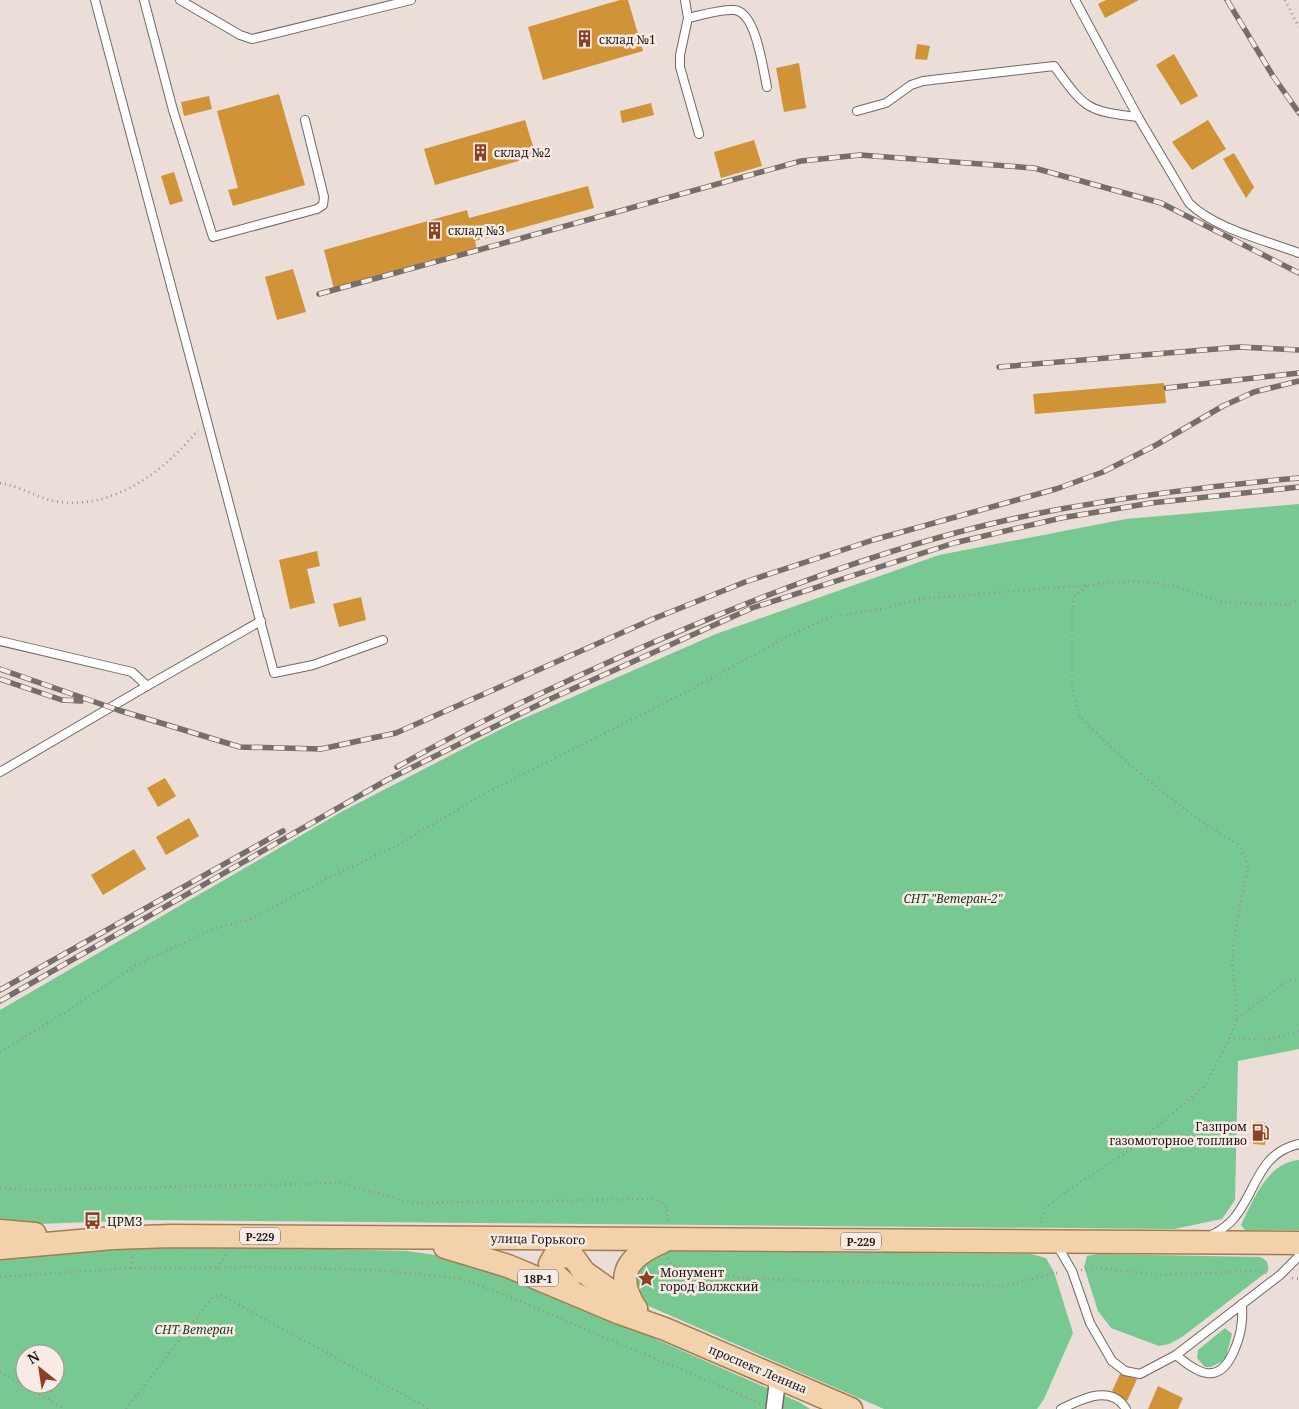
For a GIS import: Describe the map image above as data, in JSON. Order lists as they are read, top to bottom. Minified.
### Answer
{"streets":{"main road":["Р-229","улица Горького","18Р-1","проспект Ленина"]},"crossings":[["Р-229","улица Горького"],["Р-229","проспект Ленина"],["улица Горького","проспект Ленина"]],"parks":["СНТ \"Ветеран-2\"","СНТ Ветеран"],"places":{"building":["склад №1","склад №2","склад №3"],"fuel station":["Газпром газомоторное топливо"],"bus stop":["ЦРМЗ"],"place":["Монумент город Волжский"]},"north":"top left"}
